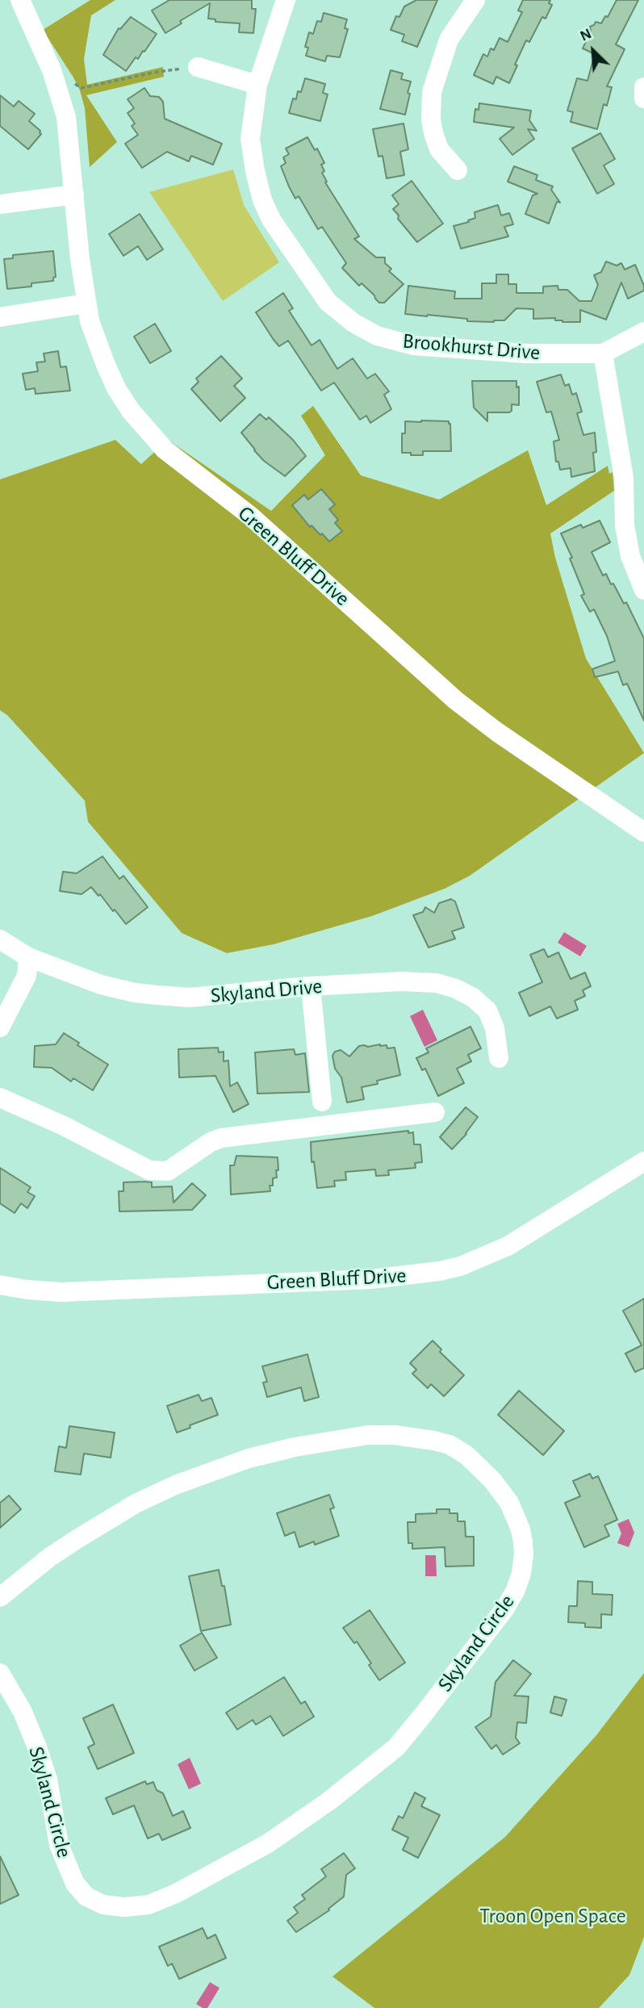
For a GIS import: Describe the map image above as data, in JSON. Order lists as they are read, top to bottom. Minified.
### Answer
{"streets":{"street":["Brookhurst Drive","Green Bluff Drive","Skyland Drive","Skyland Circle"]},"parks":["Troon Open Space"],"north":"top left"}
